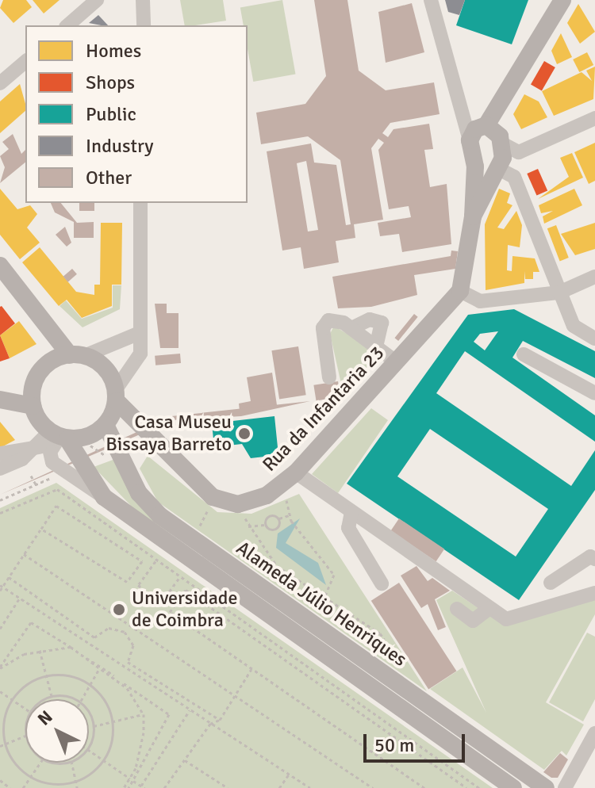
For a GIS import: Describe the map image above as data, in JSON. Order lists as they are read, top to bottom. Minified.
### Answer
{"streets":{"main road":["Rua da Infantaria 23","Alameda Júlio Henriques"]},"places":["Casa Museu Bissaya Barreto","Universidade de Coimbra"],"legend":["Homes","Shops","Public","Industry","Other"],"scale_bar":"50 m","north":"top left"}
